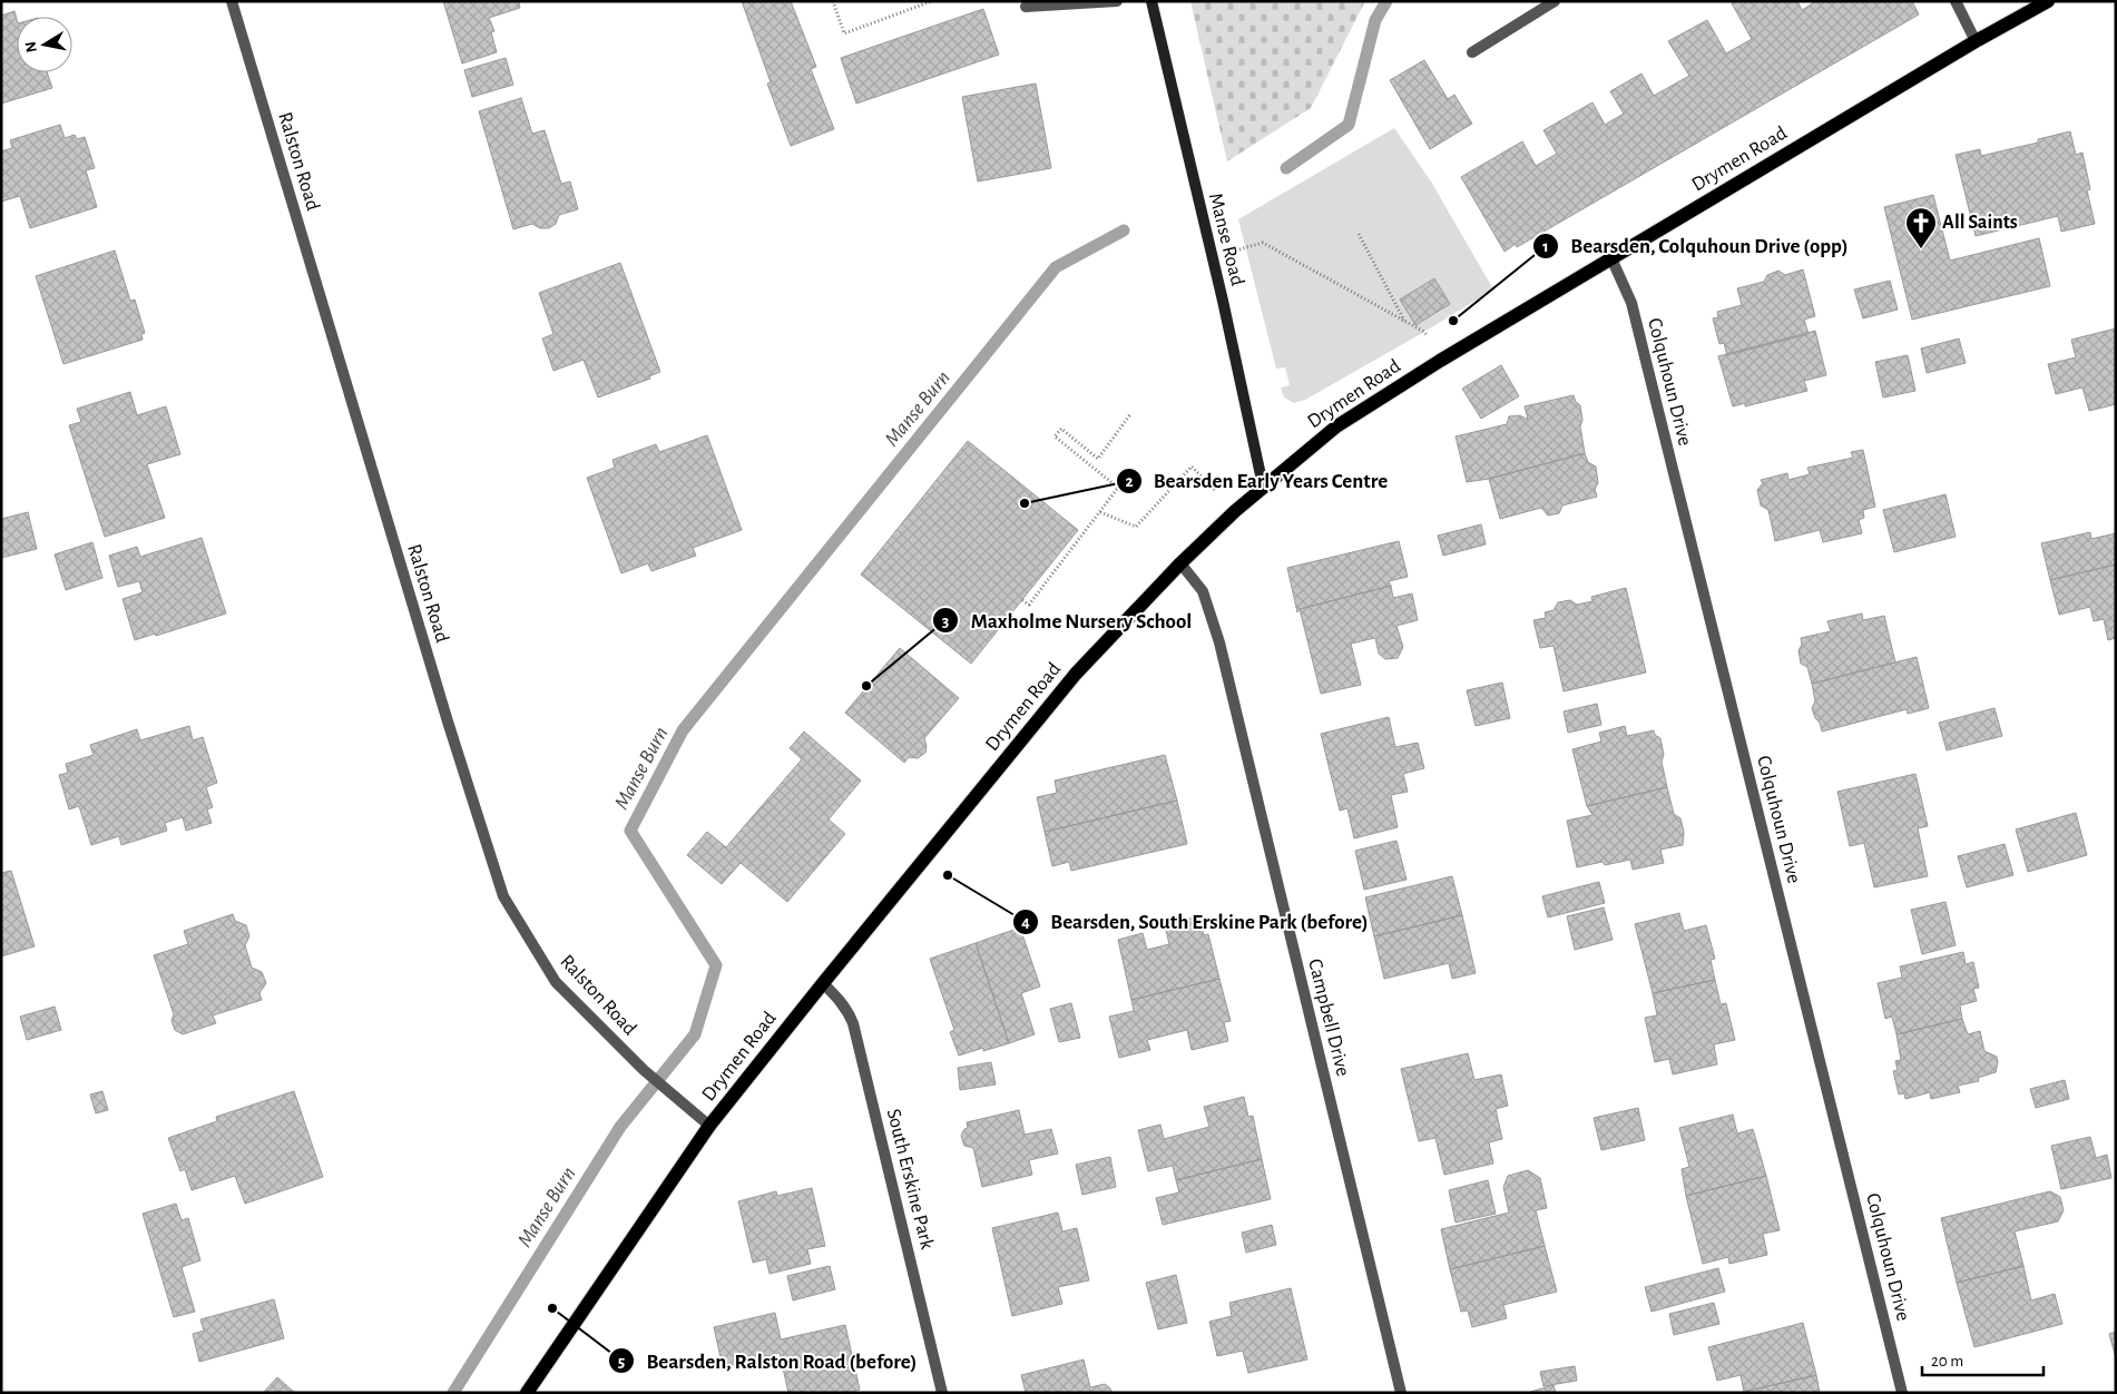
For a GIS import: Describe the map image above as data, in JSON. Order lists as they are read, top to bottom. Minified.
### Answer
{"streets":{"main road":["Drymen Road"],"street":["Ralston Road","Manse Road","Colquhoun Drive","Campbell Drive","South Erskine Park"]},"crossings":[["Drymen Road","Ralston Road"],["Drymen Road","Manse Road"],["Drymen Road","Colquhoun Drive"],["Drymen Road","Campbell Drive"],["Drymen Road","South Erskine Park"]],"water":["Manse Burn"],"places":{"church":["All Saints"],"other":["Bearsden, Colquhoun Drive (opp)","Bearsden Early Years Centre","Maxholme Nursery School","Bearsden, South Erskine Park (before)","Bearsden, Ralston Road (before)"]},"scale_bar":"20 m","north":"left"}
